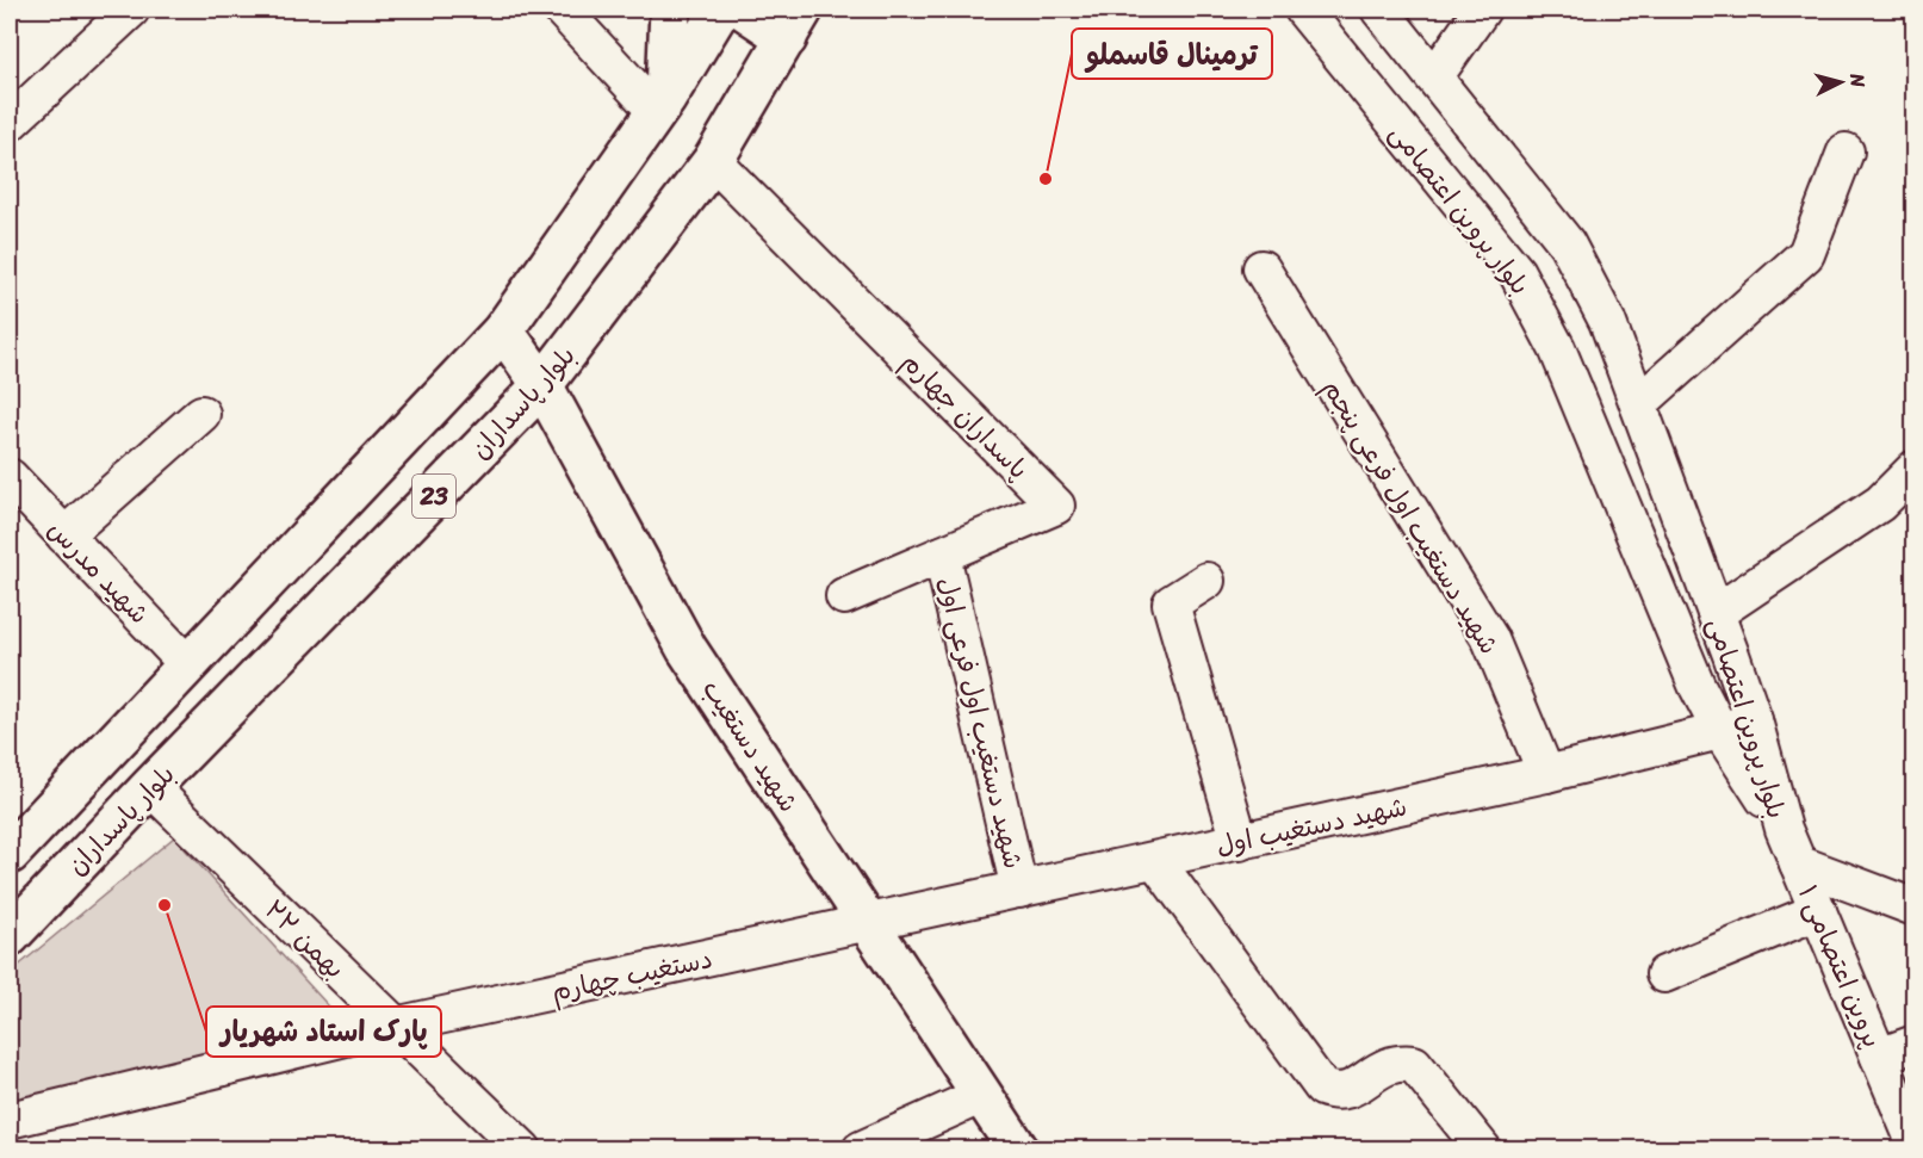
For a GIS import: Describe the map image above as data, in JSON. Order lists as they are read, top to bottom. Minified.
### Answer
{"streets":{"main road":["بلوار پاسداران","23","شهید دستغیب"],"street":["بلوار پروین اعتصامی","پاسداران جهارم","شهید دستغیب اول فرعی پنجم","شهید مدرس","شهید دستغیب اول فرعی اول","شهید دستغیب اول","۲۲ بهمن","پروین اعتصامی ۱","دستغیب چهارم"]},"crossings":[["بلوار پروین اعتصامی","شهید دستغیب اول"],["بلوار پروین اعتصامی","پروین اعتصامی ۱"],["بلوار پاسداران","پاسداران جهارم"],["بلوار پاسداران","شهید دستغیب"],["بلوار پاسداران","۲۲ بهمن"],["پاسداران جهارم","شهید دستغیب اول فرعی اول"],["23","شهید مدرس"],["23","شهید دستغیب"],["شهید دستغیب اول فرعی پنجم","شهید دستغیب اول"],["شهید دستغیب اول فرعی اول","شهید دستغیب اول"],["شهید دستغیب","شهید دستغیب اول"],["شهید دستغیب","دستغیب چهارم"],["شهید دستغیب اول","دستغیب چهارم"],["۲۲ بهمن","دستغیب چهارم"]],"places":["ترمینال قاسملو","پارک استاد شهریار"],"north":"right"}
